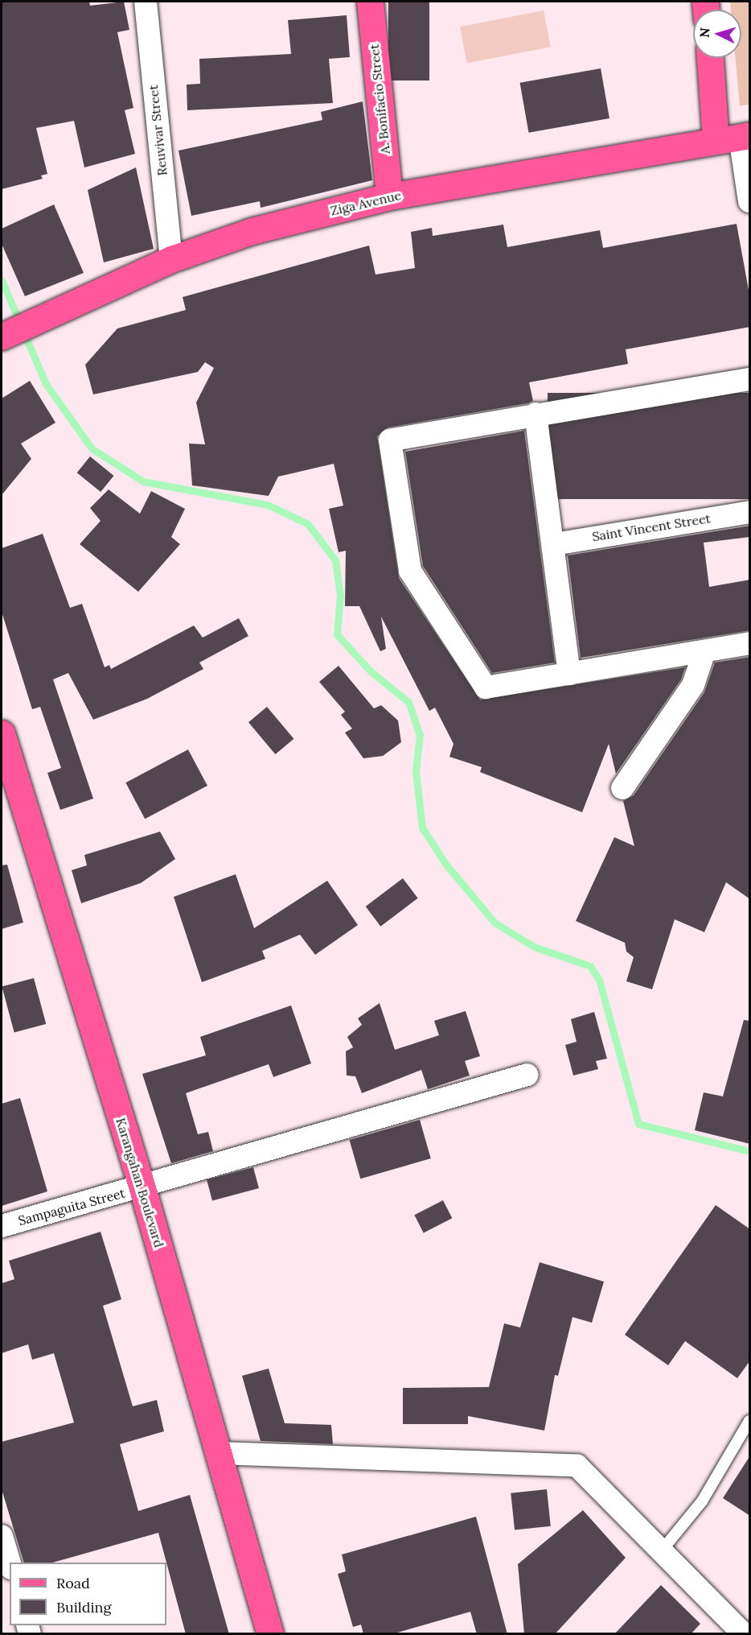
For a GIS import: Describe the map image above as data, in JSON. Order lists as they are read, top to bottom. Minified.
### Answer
{"streets":{"main road":["A. Bonifacio Street","Ziga Avenue","Karangahan Boulevard"],"street":["Reuvivar Street","Saint Vincent Street","Sampaguita Street"]},"crossings":[["A. Bonifacio Street","Ziga Avenue"],["Reuvivar Street","Ziga Avenue"],["Karangahan Boulevard","Sampaguita Street"]],"legend":["Road","Building"],"north":"left"}
